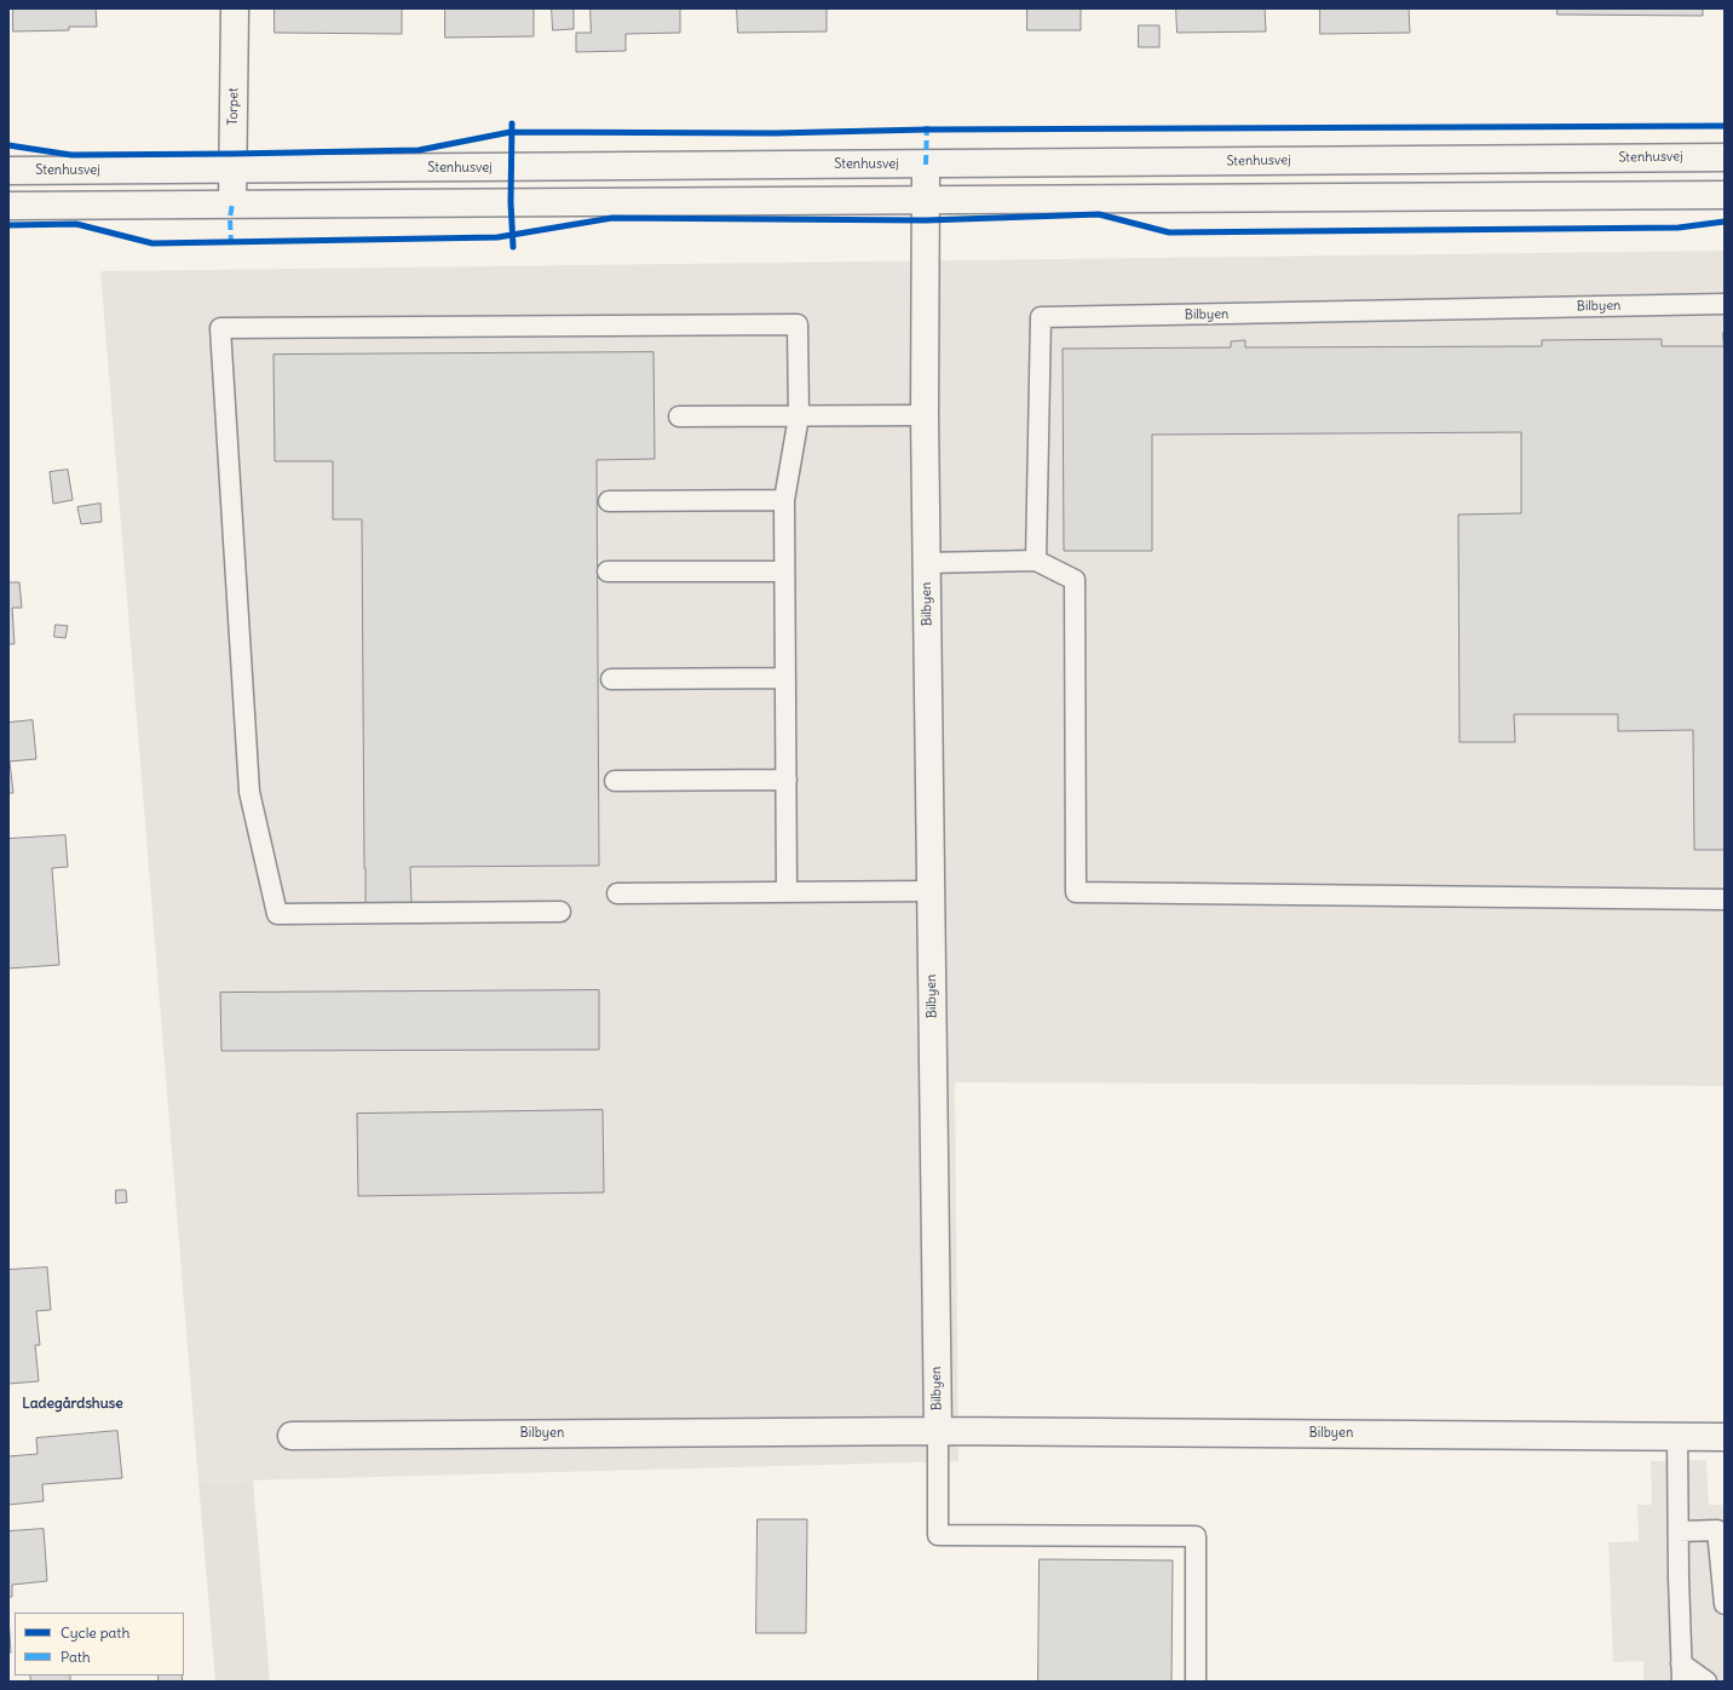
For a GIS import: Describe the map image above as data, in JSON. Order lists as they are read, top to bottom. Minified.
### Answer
{"streets":{"street":["Torpet","Stenhusvej","Bilbyen"]},"crossings":[["Torpet","Stenhusvej"],["Stenhusvej","Bilbyen"]],"districts":["Ladegårdshuse"],"legend":["Cycle path","Path"]}
